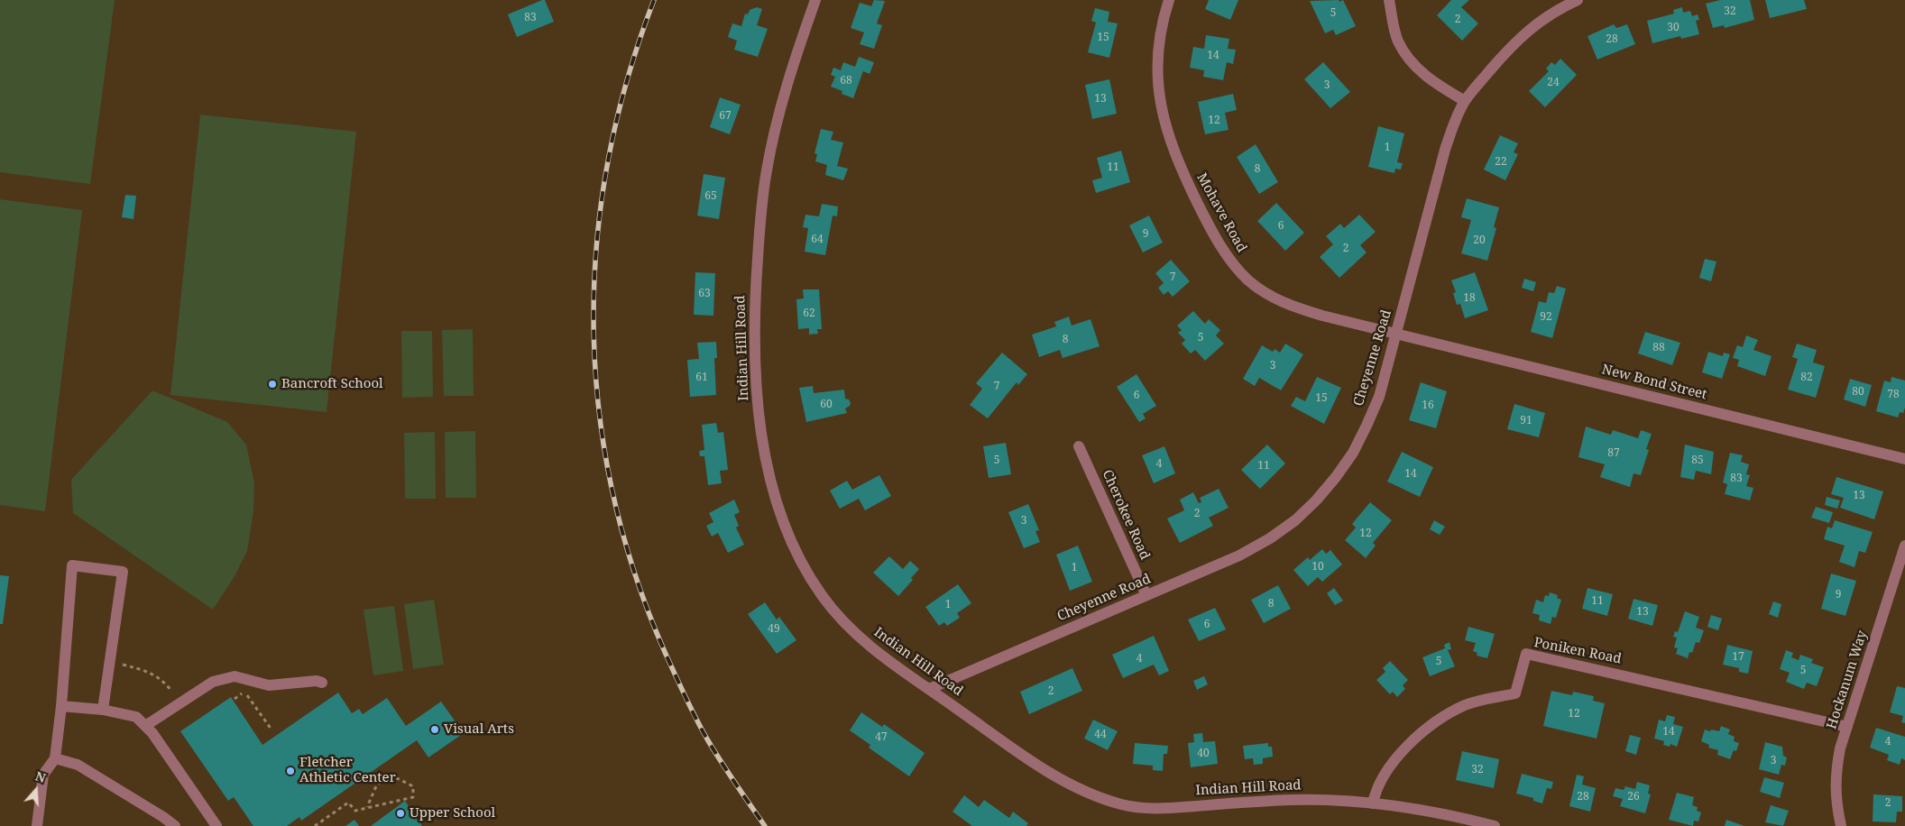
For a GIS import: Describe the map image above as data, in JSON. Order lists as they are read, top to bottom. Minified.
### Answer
{"streets":{"street":["Mohave Road","Indian Hill Road","Cheyenne Road","New Bond Street","Cherokee Road","Poniken Road","Hockanum Way"]},"crossings":[["Mohave Road","Cheyenne Road"],["Mohave Road","New Bond Street"],["Indian Hill Road","Cheyenne Road"],["Indian Hill Road","Poniken Road"],["Cheyenne Road","New Bond Street"],["Cheyenne Road","Cherokee Road"],["Poniken Road","Hockanum Way"]],"places":["Bancroft School","Visual Arts","Fletcher Athletic Center","Upper School"],"house_numbers":["32","5","83","2","30","15","28","14","68","24","3","13","67","12","1","22","11","8","65","6","9","64","20","2","7","63","18","62","92","5","8","88","3","61","82","7","80","78","6","15","60","16","91","87","5","85","4","11","14","83","13","2","3","12","10","1","9","11","8","1","13","6","49","17","4","5","5","2","12","14","44","47","4","40","3","32","28","26","2"],"north":"top"}
